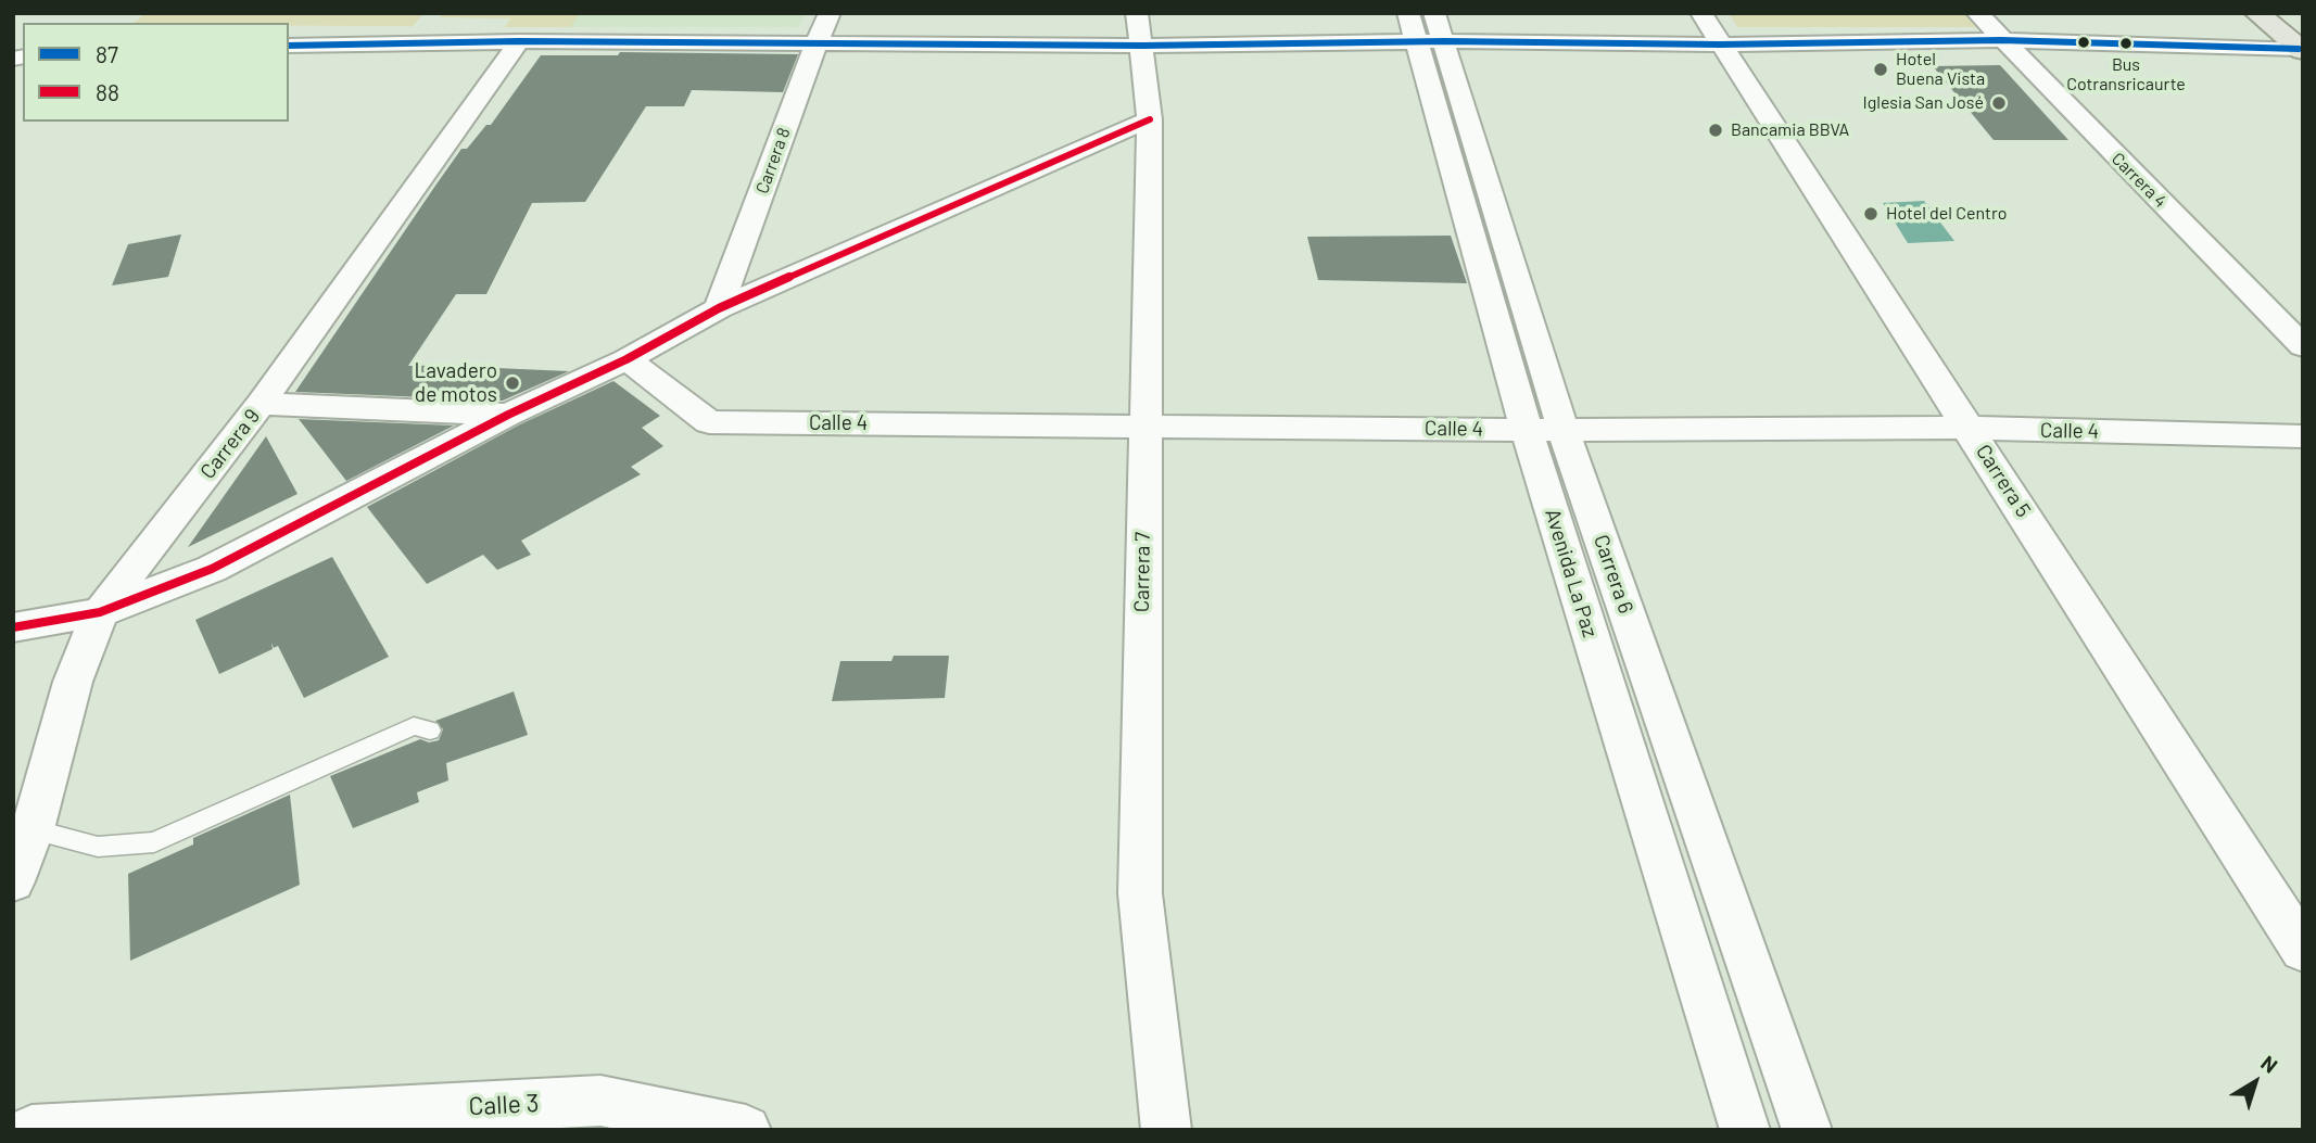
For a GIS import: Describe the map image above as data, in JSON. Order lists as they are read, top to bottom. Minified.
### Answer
{"streets":{"street":["Carrera 8","Carrera 4","Calle 4","Carrera 9","Carrera 5","Carrera 7","Avenida La Paz","Carrera 6","Calle 3"]},"crossings":[["Calle 4","Carrera 5"],["Calle 4","Carrera 7"],["Calle 4","Avenida La Paz"],["Calle 4","Carrera 6"],["Avenida La Paz","Carrera 6"]],"places":["Bus Cotransricaurte","Hotel Buena Vista","Iglesia San José","Bancamia BBVA","Hotel del Centro","Lavadero de motos"],"lines":["transit line 87","transit line 88"],"legend":["87","88"],"north":"top right"}
